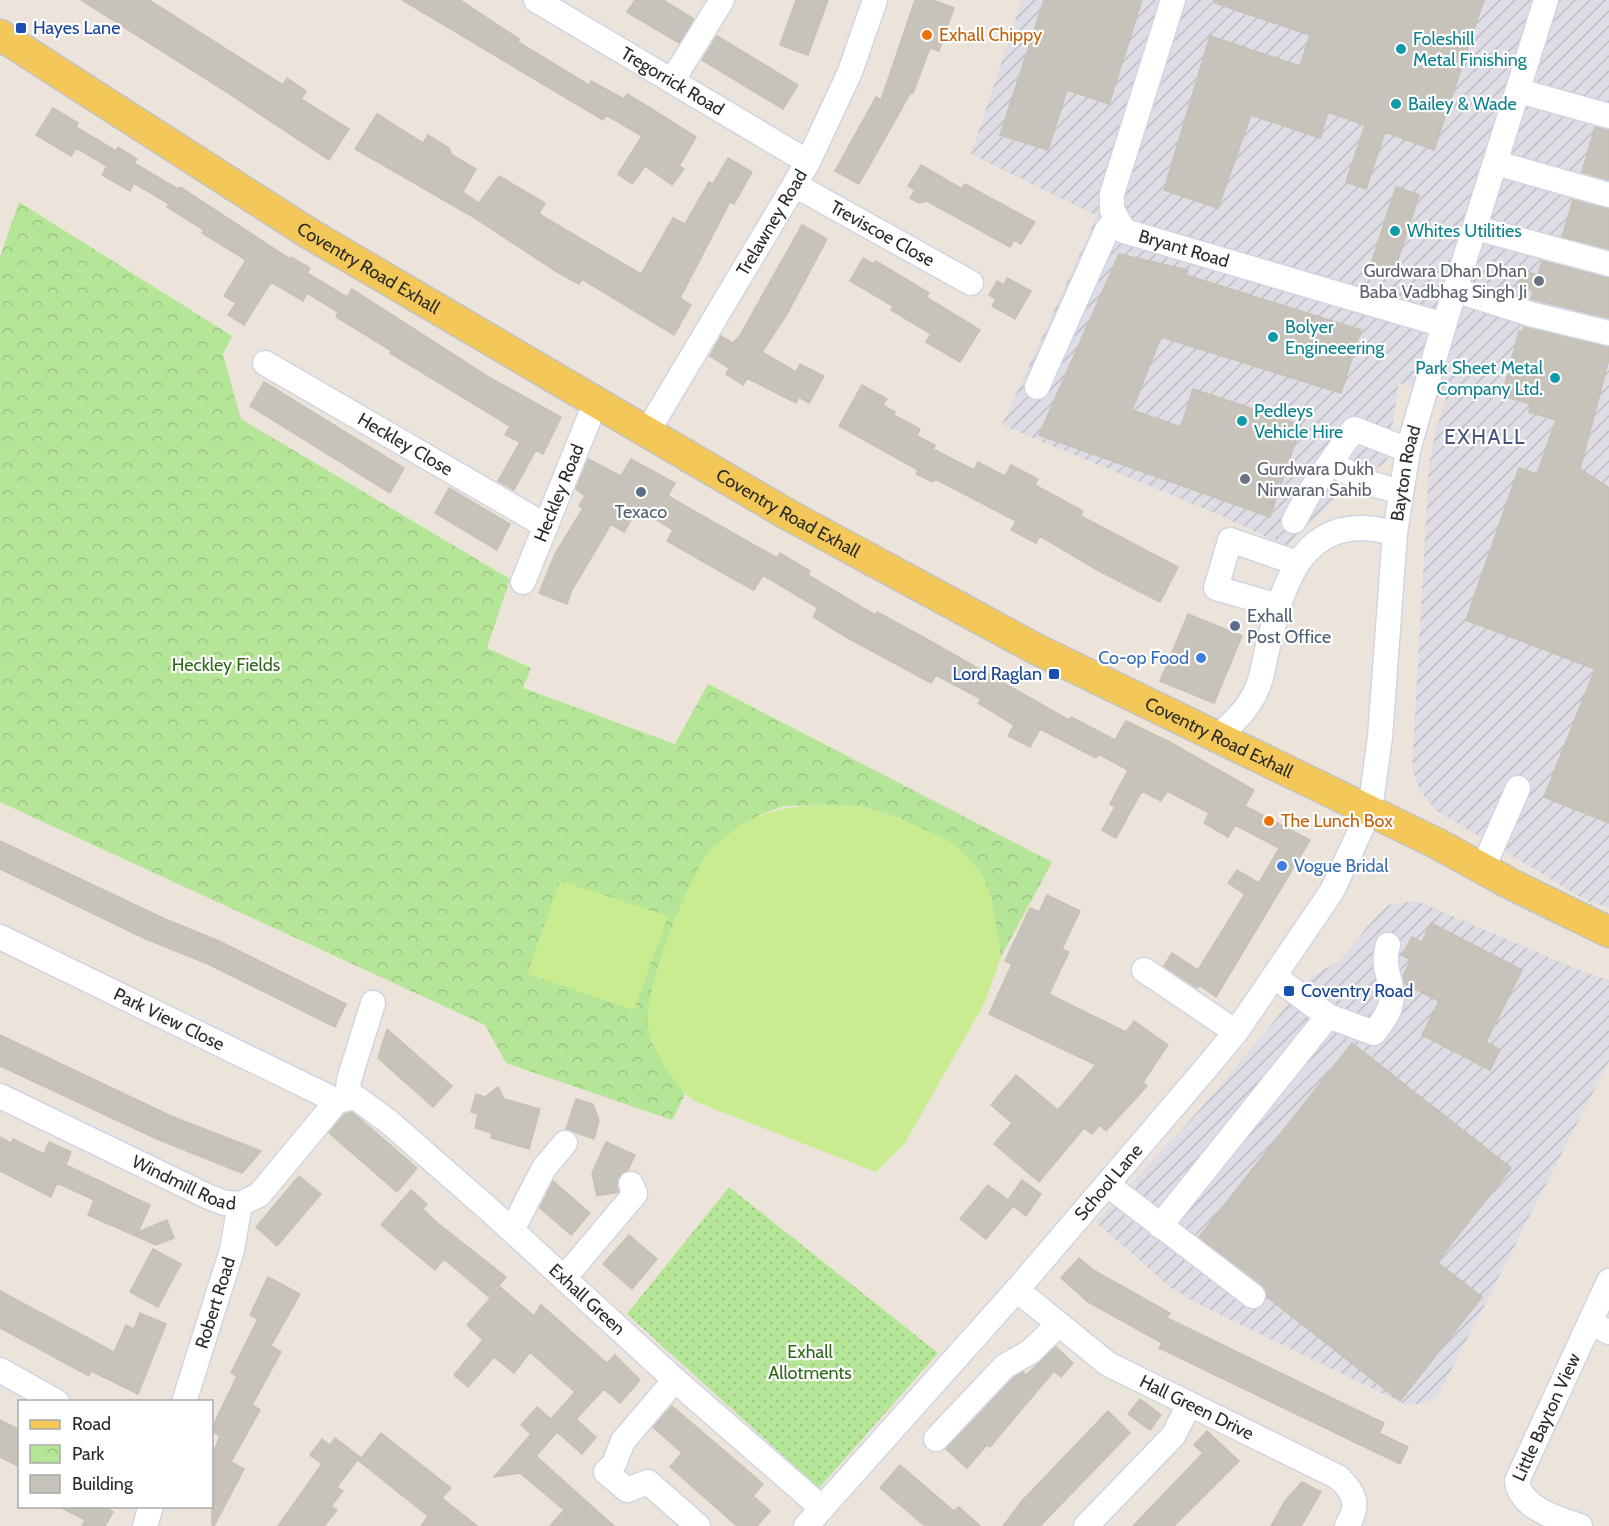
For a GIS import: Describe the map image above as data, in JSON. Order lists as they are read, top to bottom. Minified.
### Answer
{"streets":{"main road":["Coventry Road Exhall"],"street":["Tregorrick Road","Trelawney Road","Treviscoe Close","Bryant Road","Heckley Close","Bayton Road","Heckley Road","Park View Close","Windmill Road","School Lane","Exhall Green","Robert Road","Hall Green Drive","Little Bayton View"]},"crossings":[["Tregorrick Road","Trelawney Road"],["Trelawney Road","Treviscoe Close"],["Trelawney Road","Coventry Road Exhall"],["Bryant Road","Bayton Road"],["Coventry Road Exhall","Bayton Road"],["Coventry Road Exhall","Heckley Road"],["Coventry Road Exhall","School Lane"],["Heckley Close","Heckley Road"],["Bayton Road","School Lane"],["Park View Close","Windmill Road"],["Park View Close","Exhall Green"],["Windmill Road","Exhall Green"],["Windmill Road","Robert Road"],["School Lane","Exhall Green"],["School Lane","Hall Green Drive"]],"districts":["EXHALL"],"parks":["Heckley Fields","Exhall Allotments"],"places":{"transit":["Hayes Lane","Lord Raglan","Coventry Road"],"other":["Exhall Chippy","Foleshill Metal Finishing","Bailey & Wade","Whites Utilities","Gurdwara Dhan Dhan Baba Vadbhag Singh Ji","Bolyer Engineeering","Park Sheet Metal Company Ltd.","Pedleys Vehicle Hire","Gurdwara Dukh Nirwaran Sahib","Texaco","Exhall Post Office","Co-op Food","The Lunch Box","Vogue Bridal"]},"legend":["Road","Park","Building"]}
